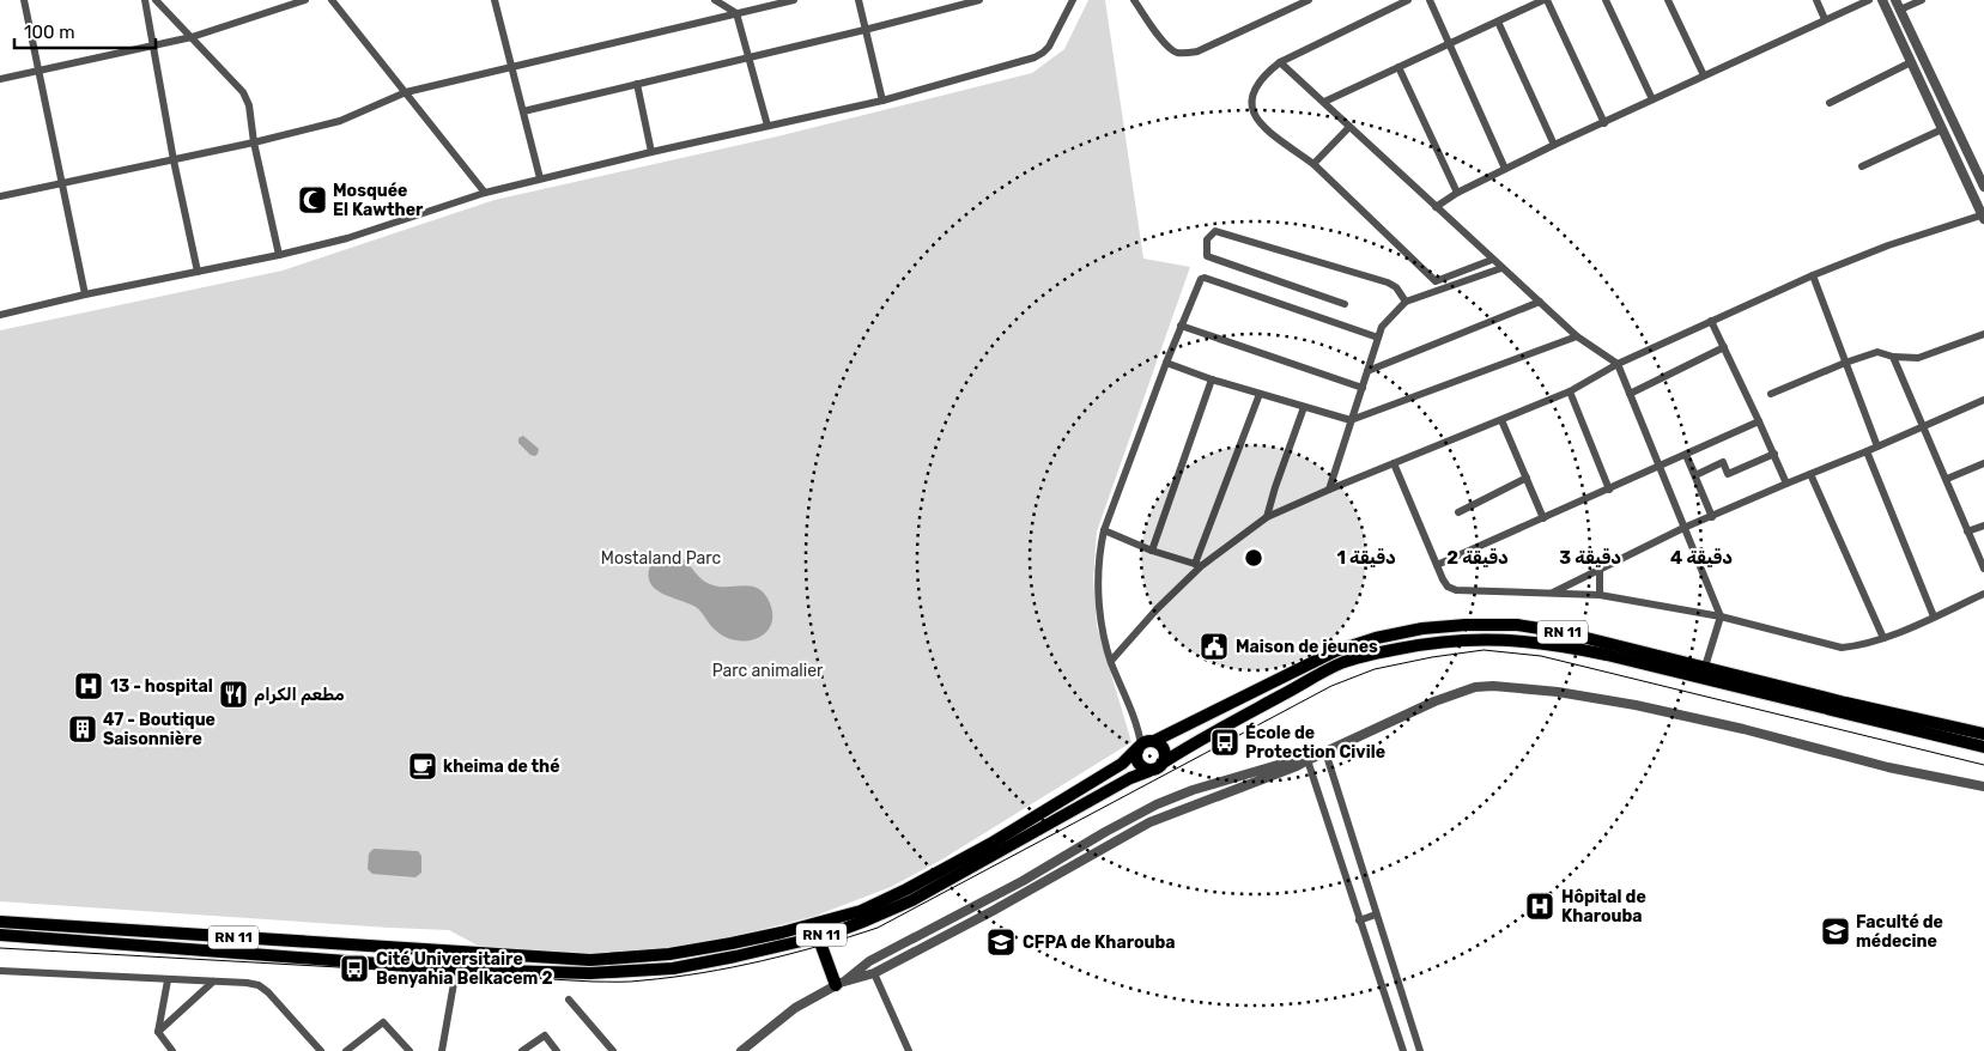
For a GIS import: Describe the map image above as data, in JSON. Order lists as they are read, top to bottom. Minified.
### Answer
{"streets":{"highway":["RN 11"]},"parks":["Mostaland Parc","Parc animalier"],"places":{"mosque":["Mosquée El Kawther"],"public building":["Maison de jeunes"],"hospital":["13 - hospital","Hôpital de Kharouba"],"restaurant":["مطعم الكرام"],"building":["47 - Boutique Saisonnière"],"bus stop":["École de Protection Civile","Cité Universitaire Benyahia Belkacem 2"],"cafe":["kheima de thé"],"school or university":["Faculté de médecine","CFPA de Kharouba"]},"scale_bar":"100 m","rings":["1 دقيقة","2 دقيقة","3 دقيقة","4 دقيقة"]}
